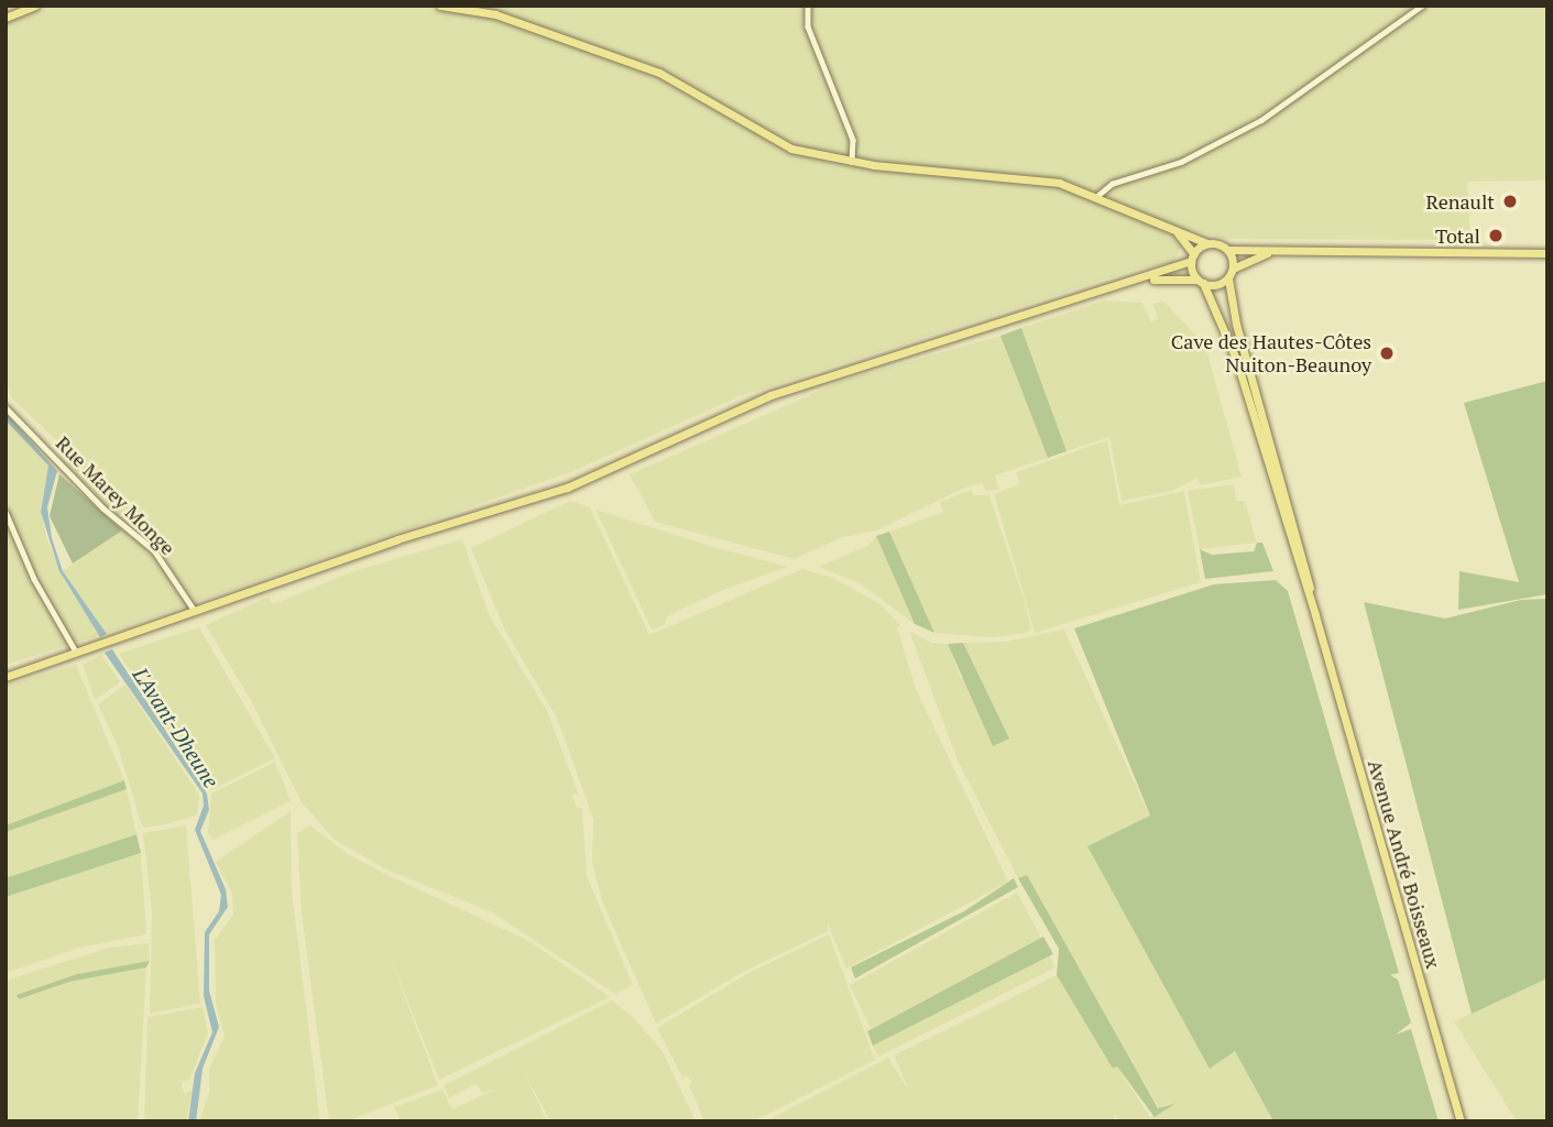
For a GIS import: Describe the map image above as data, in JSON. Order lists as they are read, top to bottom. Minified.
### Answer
{"streets":{"main road":["Avenue André Boisseaux"],"street":["Rue Marey Monge"]},"water":["L'Avant-Dheune"],"places":["Renault","Total","Cave des Hautes-Côtes Nuiton-Beaunoy"]}
